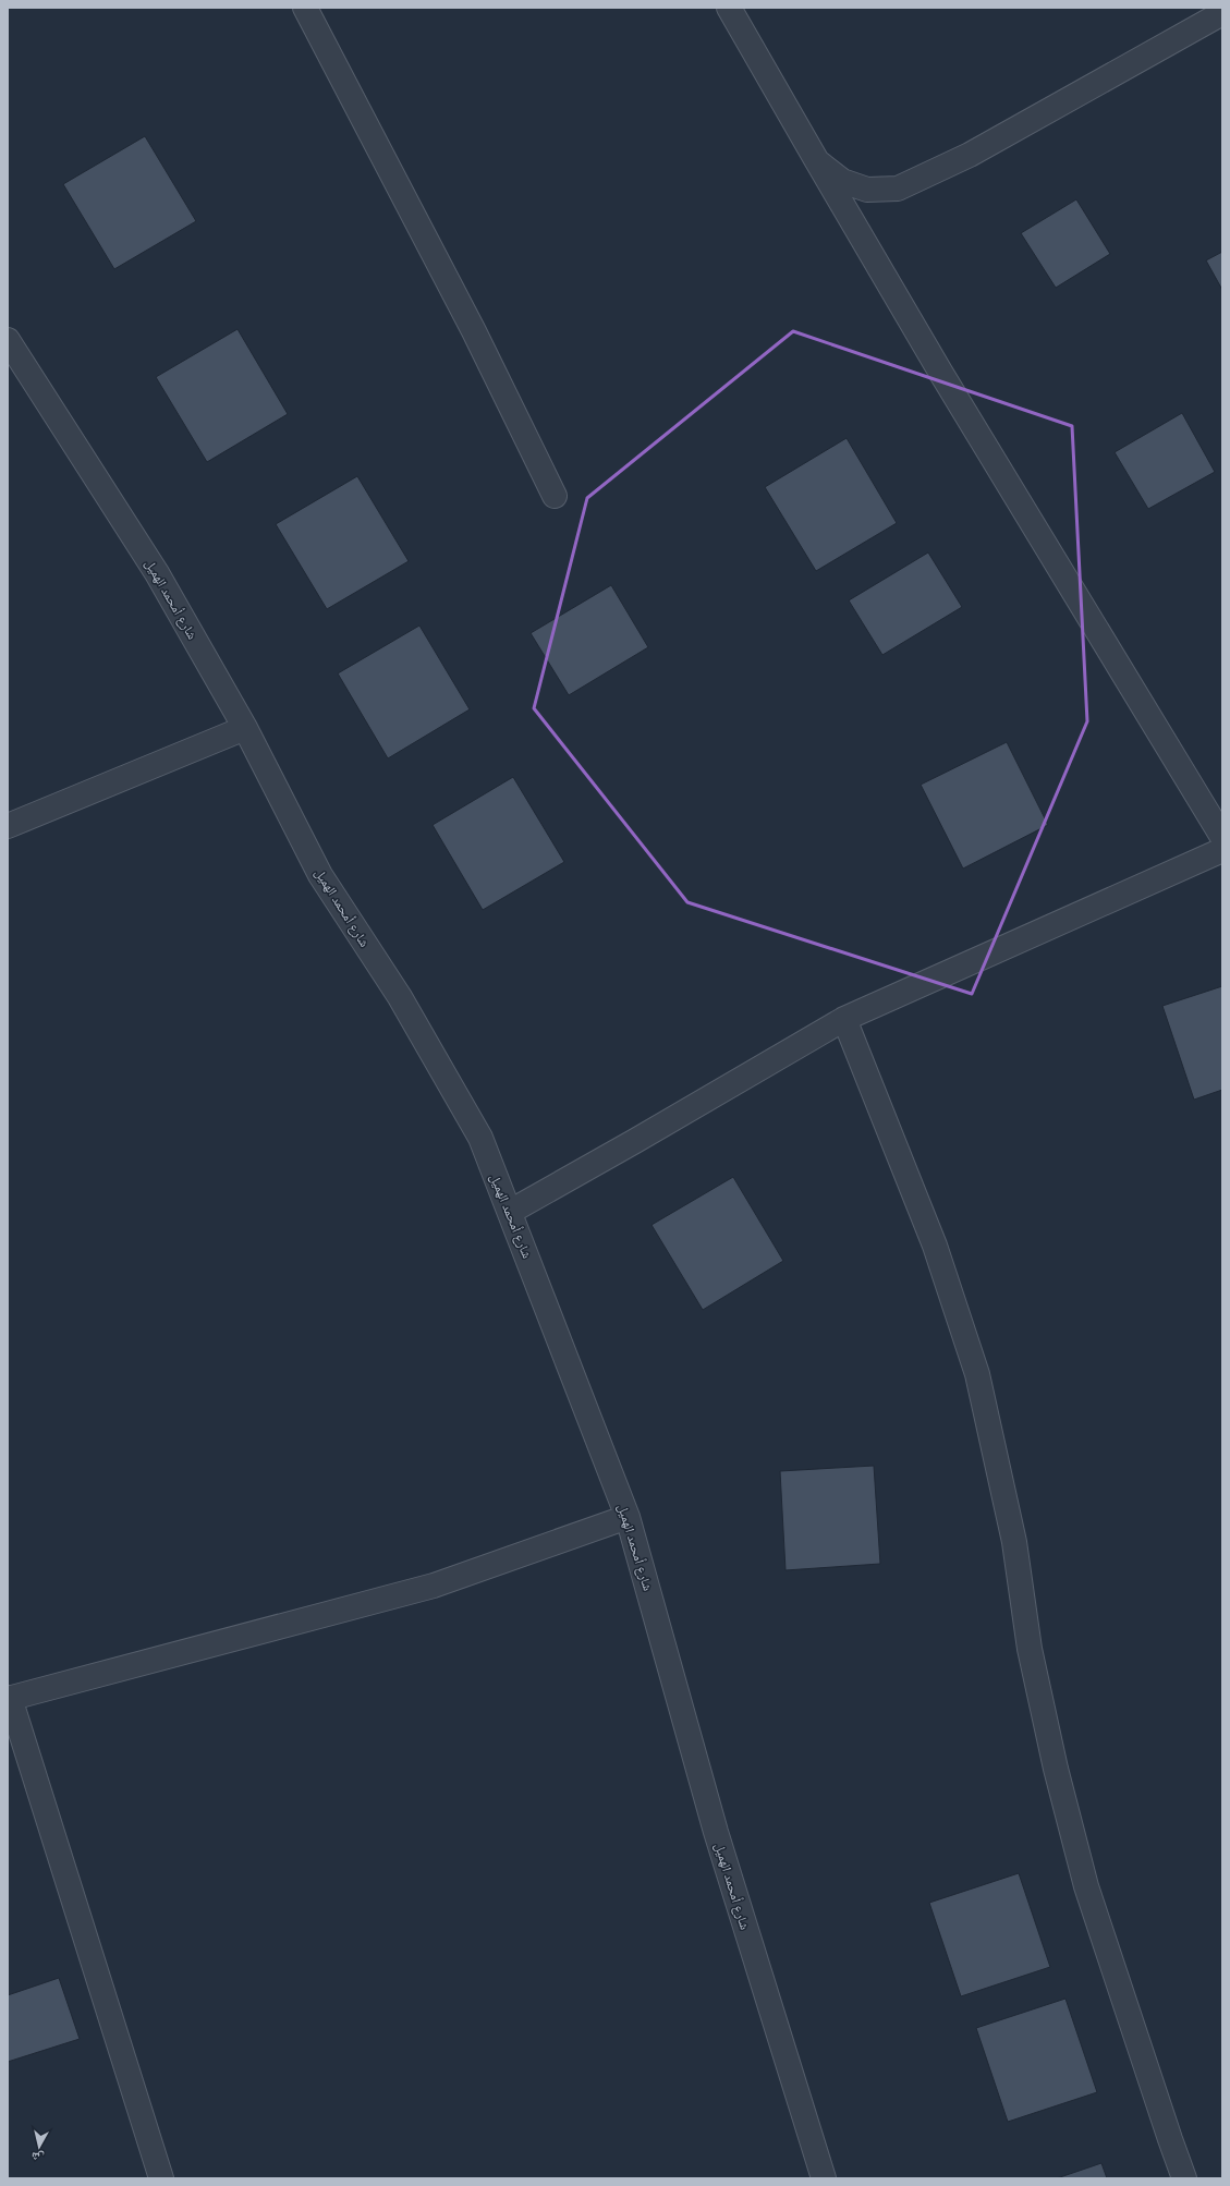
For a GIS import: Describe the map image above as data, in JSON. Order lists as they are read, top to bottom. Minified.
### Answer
{"streets":{"street":["شارع أمحمد الهميل"]},"north":"bottom"}
